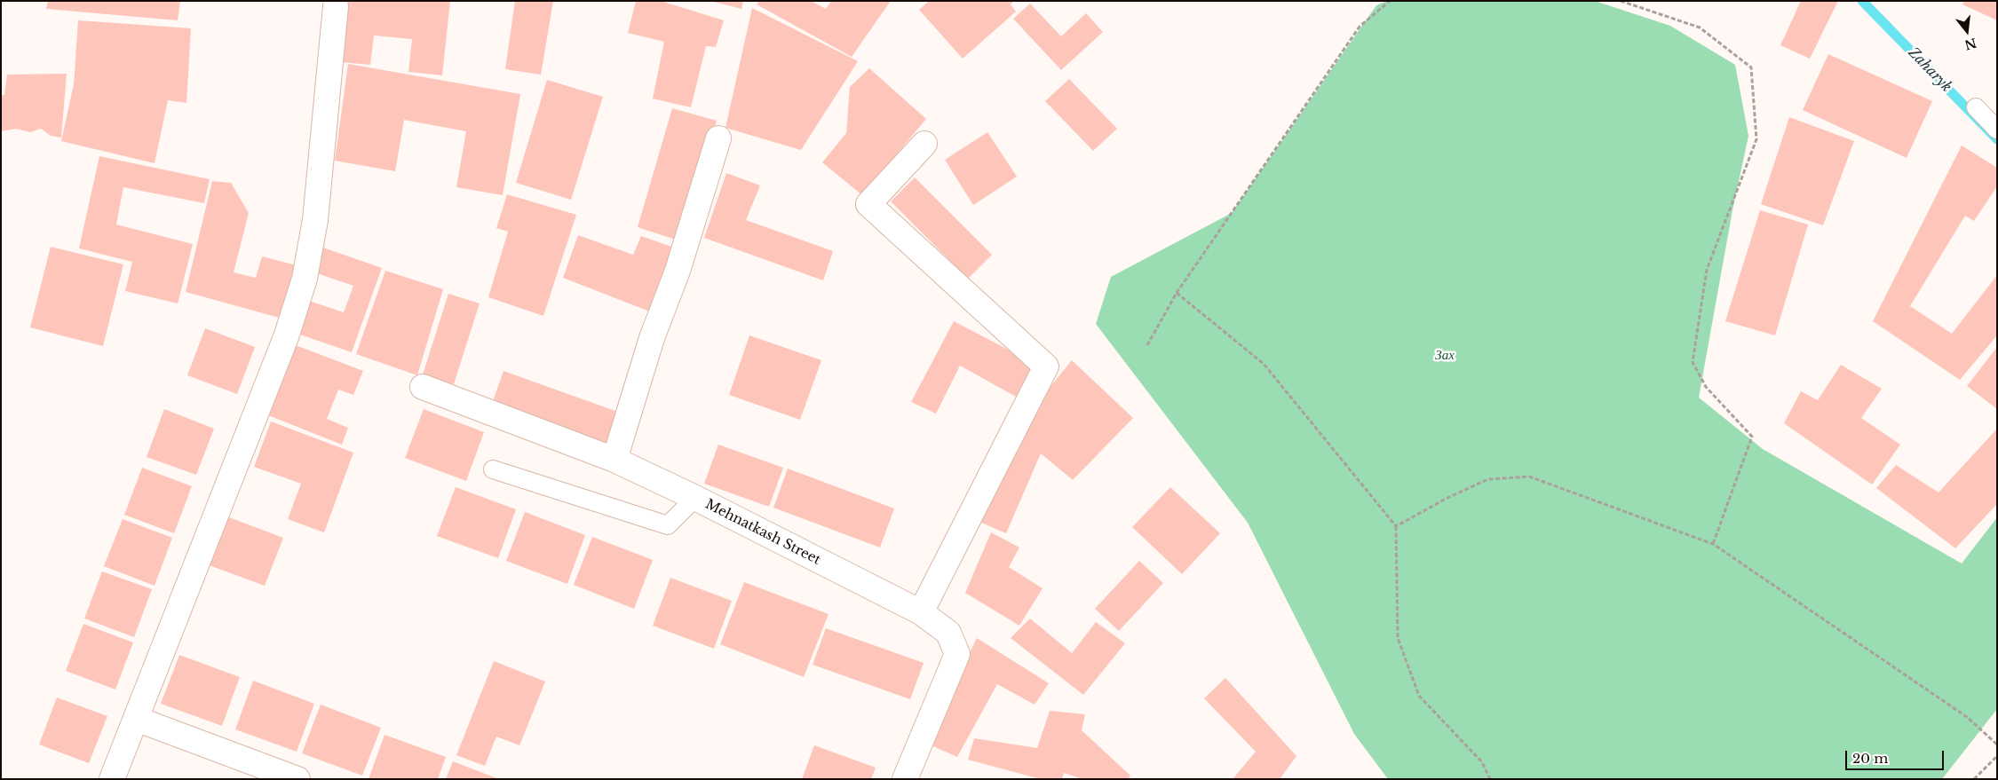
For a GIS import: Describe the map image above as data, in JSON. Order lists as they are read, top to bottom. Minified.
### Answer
{"streets":{"street":["Mehnatkash Street"]},"water":["Zaharyk"],"parks":["Зах"],"scale_bar":"20 m","north":"bottom"}
